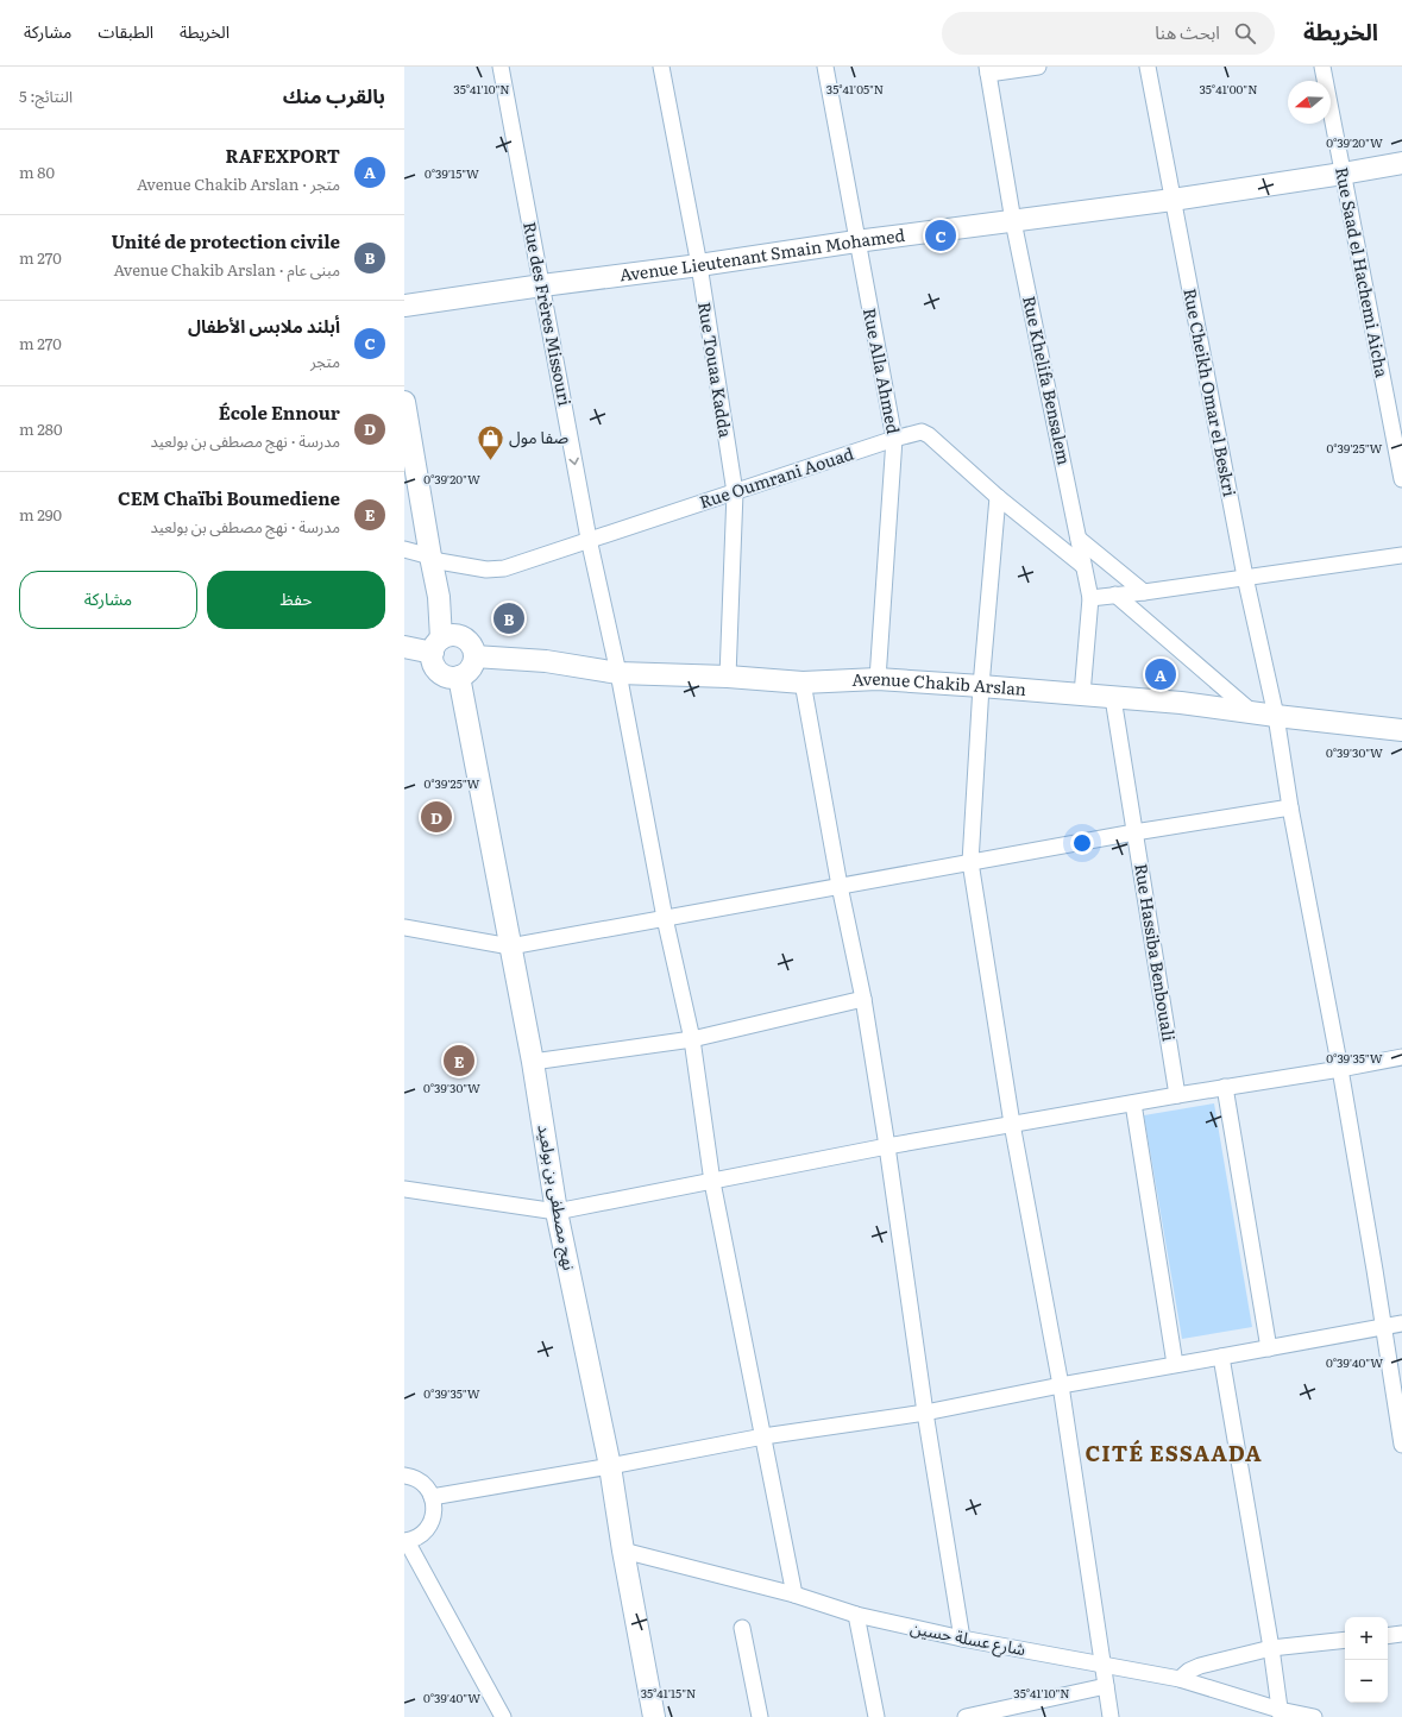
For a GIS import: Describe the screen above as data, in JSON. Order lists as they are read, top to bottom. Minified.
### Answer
{"streets":{"main road":["Avenue Lieutenant Smain Mohamed","Avenue Chakib Arslan","نهج مصطفى بن بولعيد"],"street":["Rue Saad el Hachemi Aicha","Rue des Frères Missouri","Rue Touaa Kadda","Rue Alla Ahmed","Rue Khelifa Bensalem","Rue Cheikh Omar el Beskri","Rue Oumrani Aouad","Rue Hassiba Benbouali","شارع عسلة حسين"]},"crossings":[["Avenue Lieutenant Smain Mohamed","Rue Saad el Hachemi Aicha"],["Avenue Lieutenant Smain Mohamed","Rue des Frères Missouri"],["Avenue Lieutenant Smain Mohamed","Rue Touaa Kadda"],["Avenue Lieutenant Smain Mohamed","Rue Alla Ahmed"],["Avenue Lieutenant Smain Mohamed","Rue Khelifa Bensalem"],["Avenue Lieutenant Smain Mohamed","Rue Cheikh Omar el Beskri"],["Rue des Frères Missouri","Rue Oumrani Aouad"],["Rue des Frères Missouri","Avenue Chakib Arslan"],["Rue des Frères Missouri","شارع عسلة حسين"],["Rue Touaa Kadda","Rue Oumrani Aouad"],["Rue Touaa Kadda","Avenue Chakib Arslan"],["Rue Alla Ahmed","Rue Oumrani Aouad"],["Rue Alla Ahmed","Avenue Chakib Arslan"],["Rue Khelifa Bensalem","Rue Oumrani Aouad"],["Rue Khelifa Bensalem","Avenue Chakib Arslan"],["Rue Cheikh Omar el Beskri","Avenue Chakib Arslan"],["Avenue Chakib Arslan","Rue Hassiba Benbouali"],["Avenue Chakib Arslan","نهج مصطفى بن بولعيد"],["نهج مصطفى بن بولعيد","شارع عسلة حسين"]],"districts":["CITÉ ESSAADA"],"places":{"shop":["صفا مول"]},"north":"left","page":{"header":"الخريطة","search":"ابحث هنا","nav":["الخريطة","الطبقات","مشاركة"],"heading":["بالقرب منك","النتائج: 5"],"list":[{"mark":"A","name":"RAFEXPORT","note":"متجر · Avenue Chakib Arslan","value":"80 m"},{"mark":"B","name":"Unité de protection civile","note":"مبنى عام · Avenue Chakib Arslan","value":"270 m"},{"mark":"C","name":"أبلند ملابس اﻷطفال","note":"متجر","value":"270 m"},{"mark":"D","name":"École Ennour","note":"مدرسة · نهج مصطفى بن بولعيد","value":"280 m"},{"mark":"E","name":"CEM Chaïbi Boumediene","note":"مدرسة · نهج مصطفى بن بولعيد","value":"290 m"}],"pins":["C","B","A","D","E"],"buttons":["حفظ","مشاركة"],"map_buttons":["+","−"]},"coordinates":["35°41'10\"N","35°41'05\"N","35°41'00\"N","0°39'20\"W","0°39'15\"W","0°39'25\"W","0°39'30\"W","0°39'35\"W","0°39'40\"W","35°41'15\"N"]}
